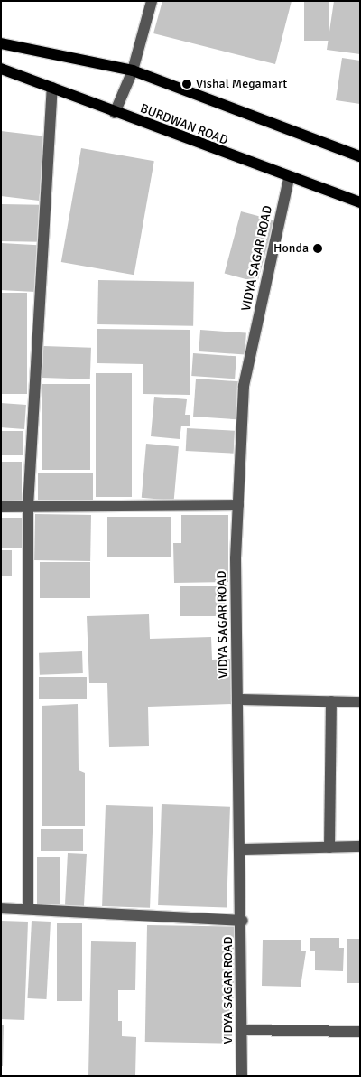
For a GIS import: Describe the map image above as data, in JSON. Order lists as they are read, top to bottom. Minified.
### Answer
{"streets":{"main road":["BURDWAN ROAD"],"street":["VIDYA SAGAR ROAD"]},"crossings":[["BURDWAN ROAD","VIDYA SAGAR ROAD"]],"places":["Vishal Megamart","Honda"]}
